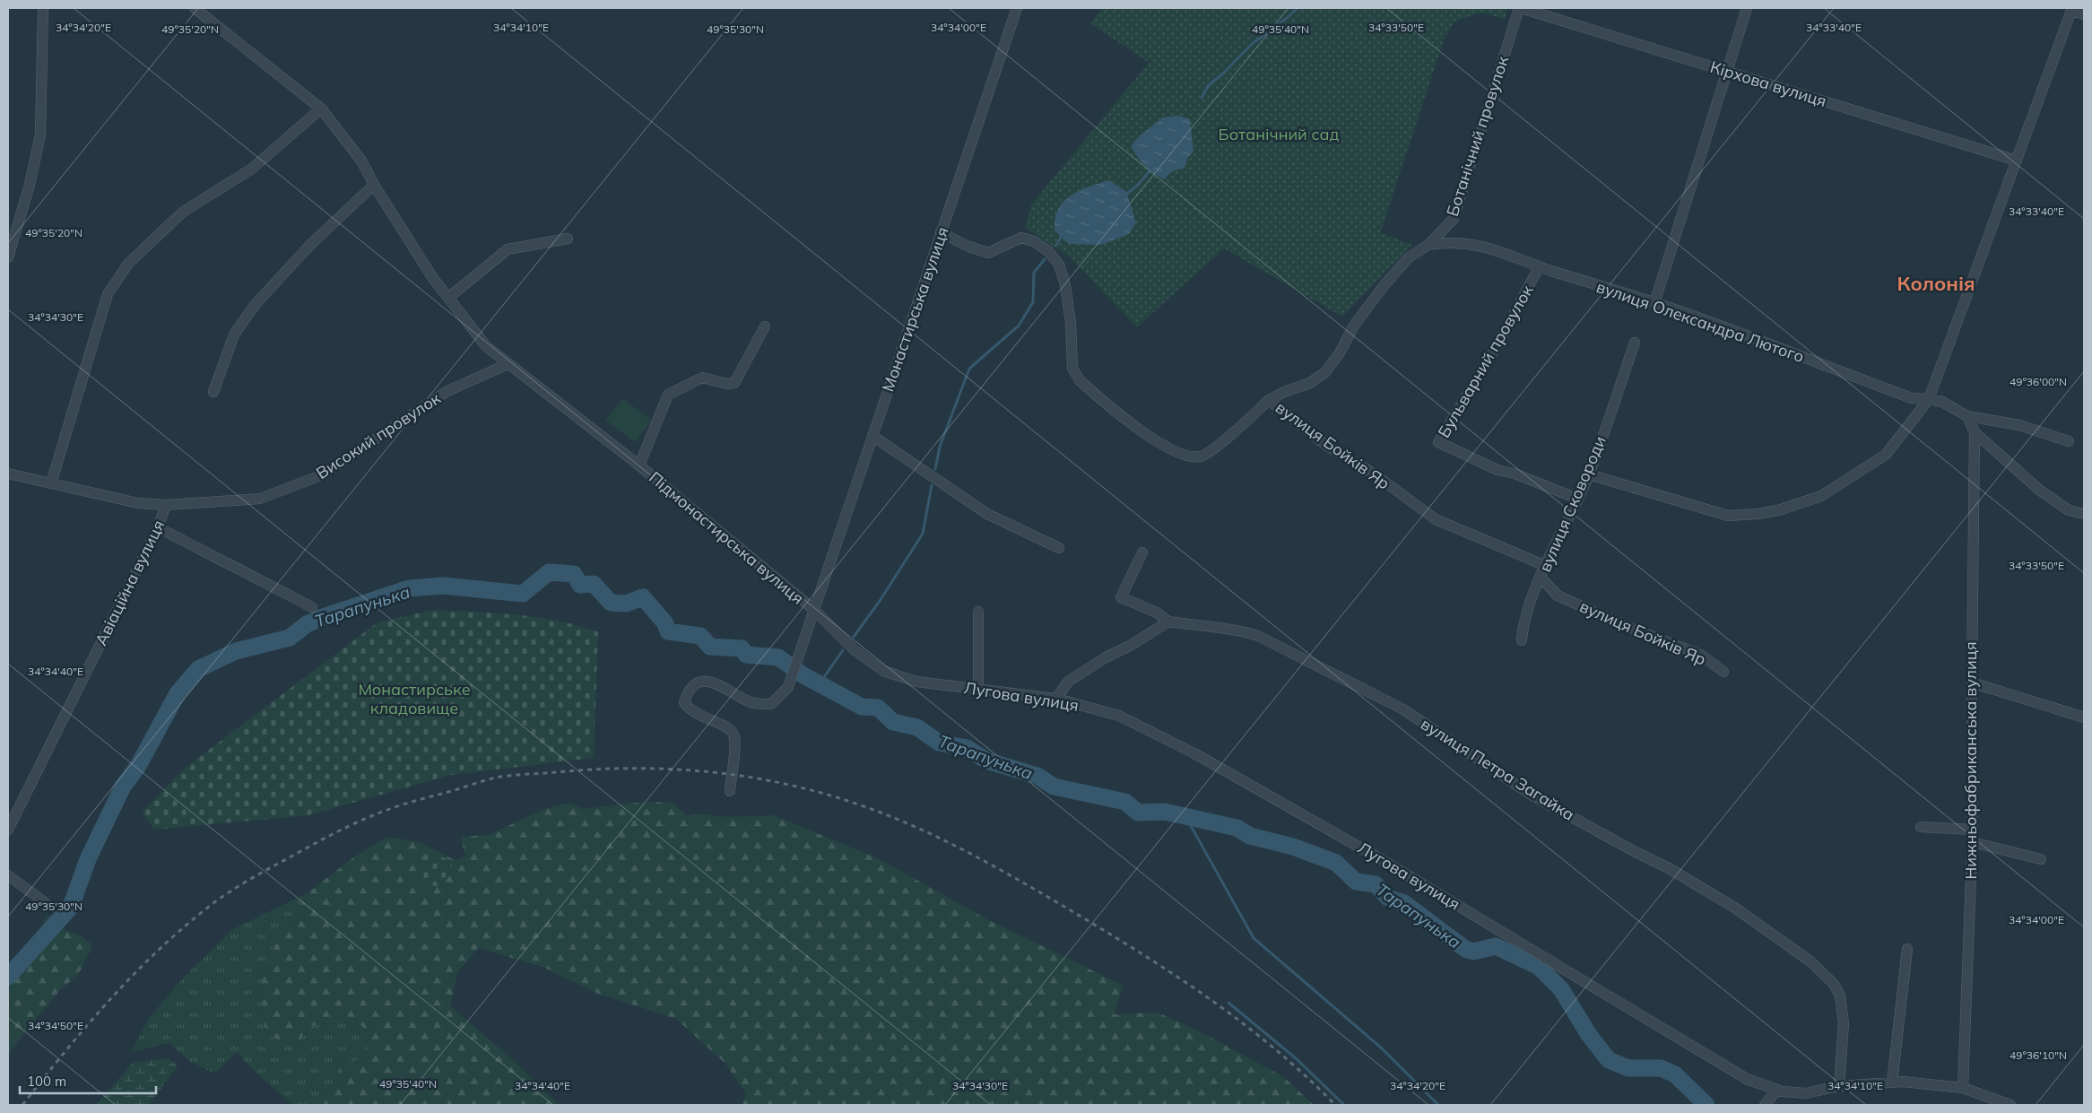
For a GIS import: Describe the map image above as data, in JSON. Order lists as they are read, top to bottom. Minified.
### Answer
{"streets":{"street":["Кірхова вулиця","Ботанічний провулок","Монастирська вулиця","вулиця Олександра Лютого","Бульварний провулок","Високий провулок","вулиця Бойків Яр","вулиця Сковороди","Підмонастирська вулиця","Авіаційна вулиця","Лугова вулиця","Нижньофабриканська вулиця","вулиця Петра Загайка"]},"crossings":[["Кірхова вулиця","Ботанічний провулок"],["Ботанічний провулок","вулиця Олександра Лютого"],["Ботанічний провулок","вулиця Бойків Яр"],["Монастирська вулиця","вулиця Бойків Яр"],["Монастирська вулиця","Підмонастирська вулиця"],["Монастирська вулиця","Лугова вулиця"],["вулиця Олександра Лютого","Бульварний провулок"],["Бульварний провулок","вулиця Сковороди"],["Високий провулок","Підмонастирська вулиця"],["Високий провулок","Авіаційна вулиця"],["вулиця Бойків Яр","вулиця Сковороди"],["Підмонастирська вулиця","Лугова вулиця"],["Лугова вулиця","Нижньофабриканська вулиця"],["Лугова вулиця","вулиця Петра Загайка"]],"districts":["Колонія"],"water":["Тарапунька"],"parks":["Ботанічний сад","Монастирське кладовище"],"scale_bar":"100 m","coordinates":["34°34'20\"E","34°34'10\"E","34°34'00\"E","34°33'50\"E","34°33'40\"E","49°35'20\"N","49°35'30\"N","49°35'40\"N","34°34'30\"E","49°36'00\"N","34°34'40\"E","34°34'50\"E","49°36'10\"N"]}
